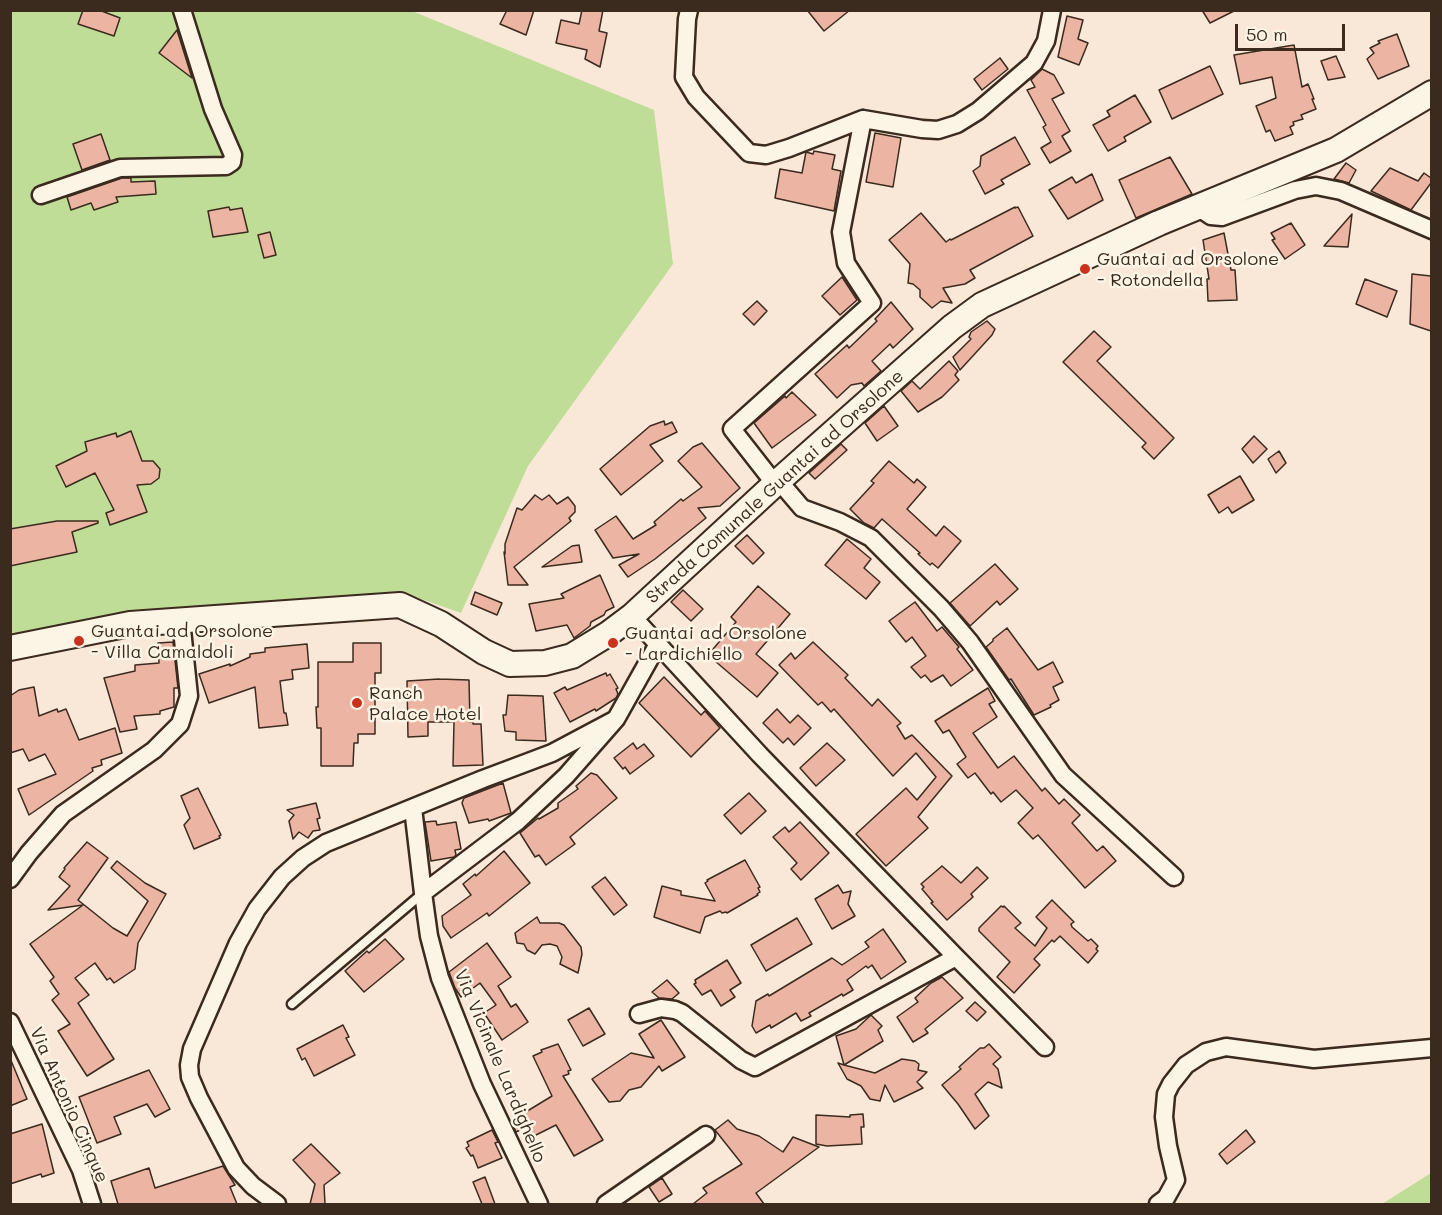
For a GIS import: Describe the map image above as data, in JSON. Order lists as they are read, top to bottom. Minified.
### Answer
{"streets":{"street":["Strada Comunale Guantai ad Orsolone","Via Vicinale Lardighello","Via Antonio Cinque"]},"places":["Guantai ad Orsolone - Rotondella","Guantai ad Orsolone - Villa Camaldoli","Guantai ad Orsolone - Lardichiello","Ranch Palace Hotel"],"scale_bar":"50 m"}
